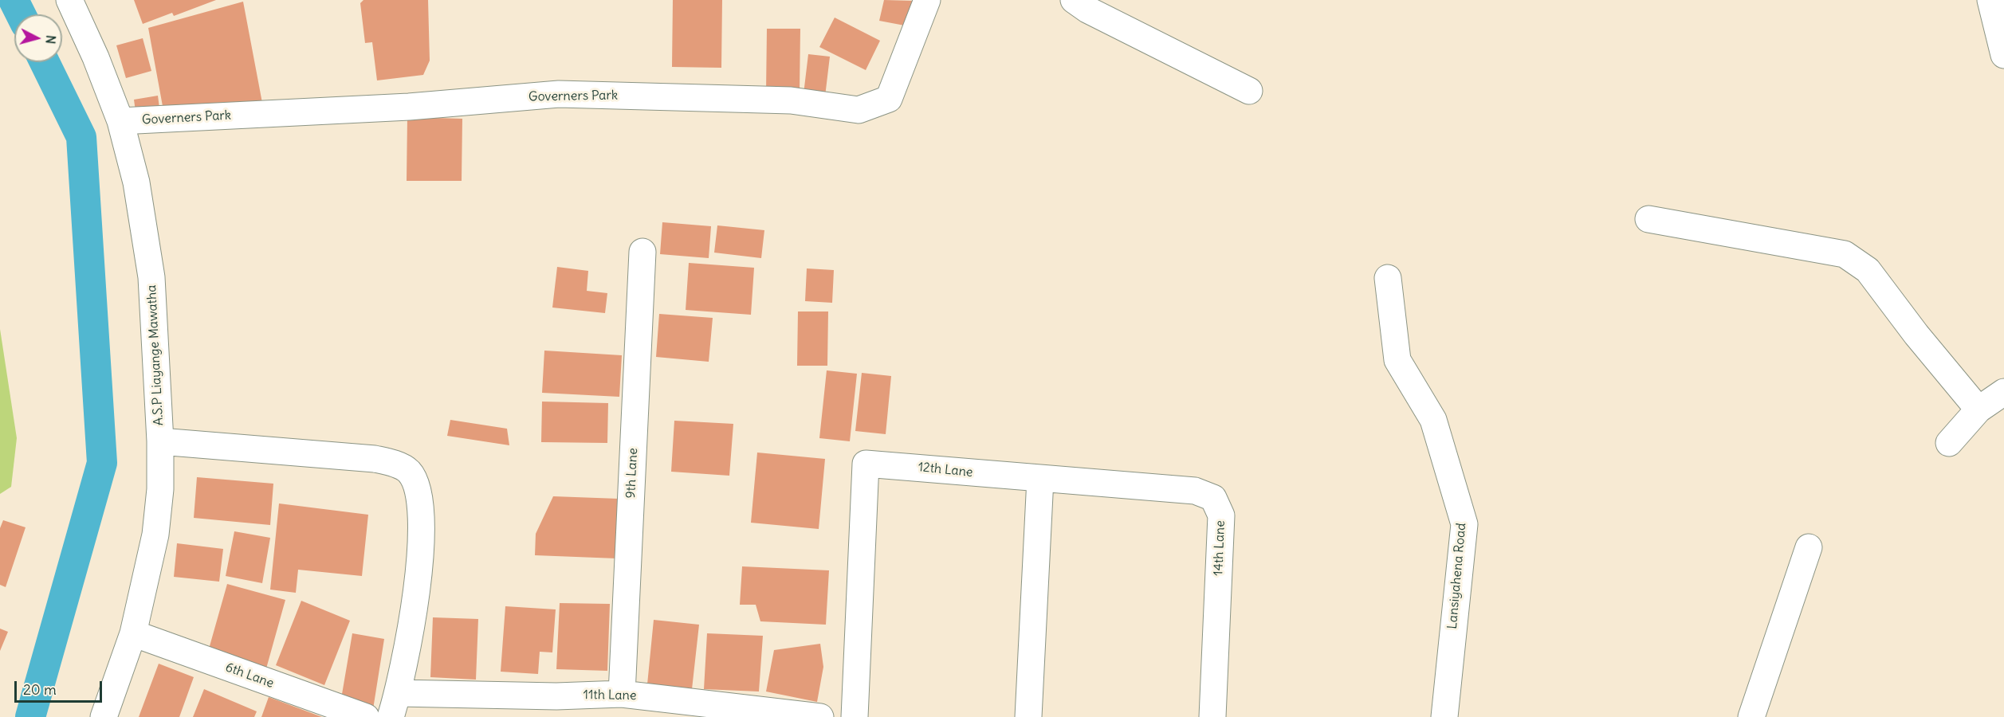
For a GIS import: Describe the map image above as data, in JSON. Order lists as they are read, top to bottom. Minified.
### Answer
{"streets":{"street":["Governers Park","A.S.P Liayange Mawatha","12th Lane","9th Lane","14th Lane","Lansiyahena Road","6th Lane","11th Lane"]},"crossings":[["Governers Park","A.S.P Liayange Mawatha"],["A.S.P Liayange Mawatha","6th Lane"],["12th Lane","14th Lane"],["9th Lane","11th Lane"]],"scale_bar":"20 m","north":"right"}
